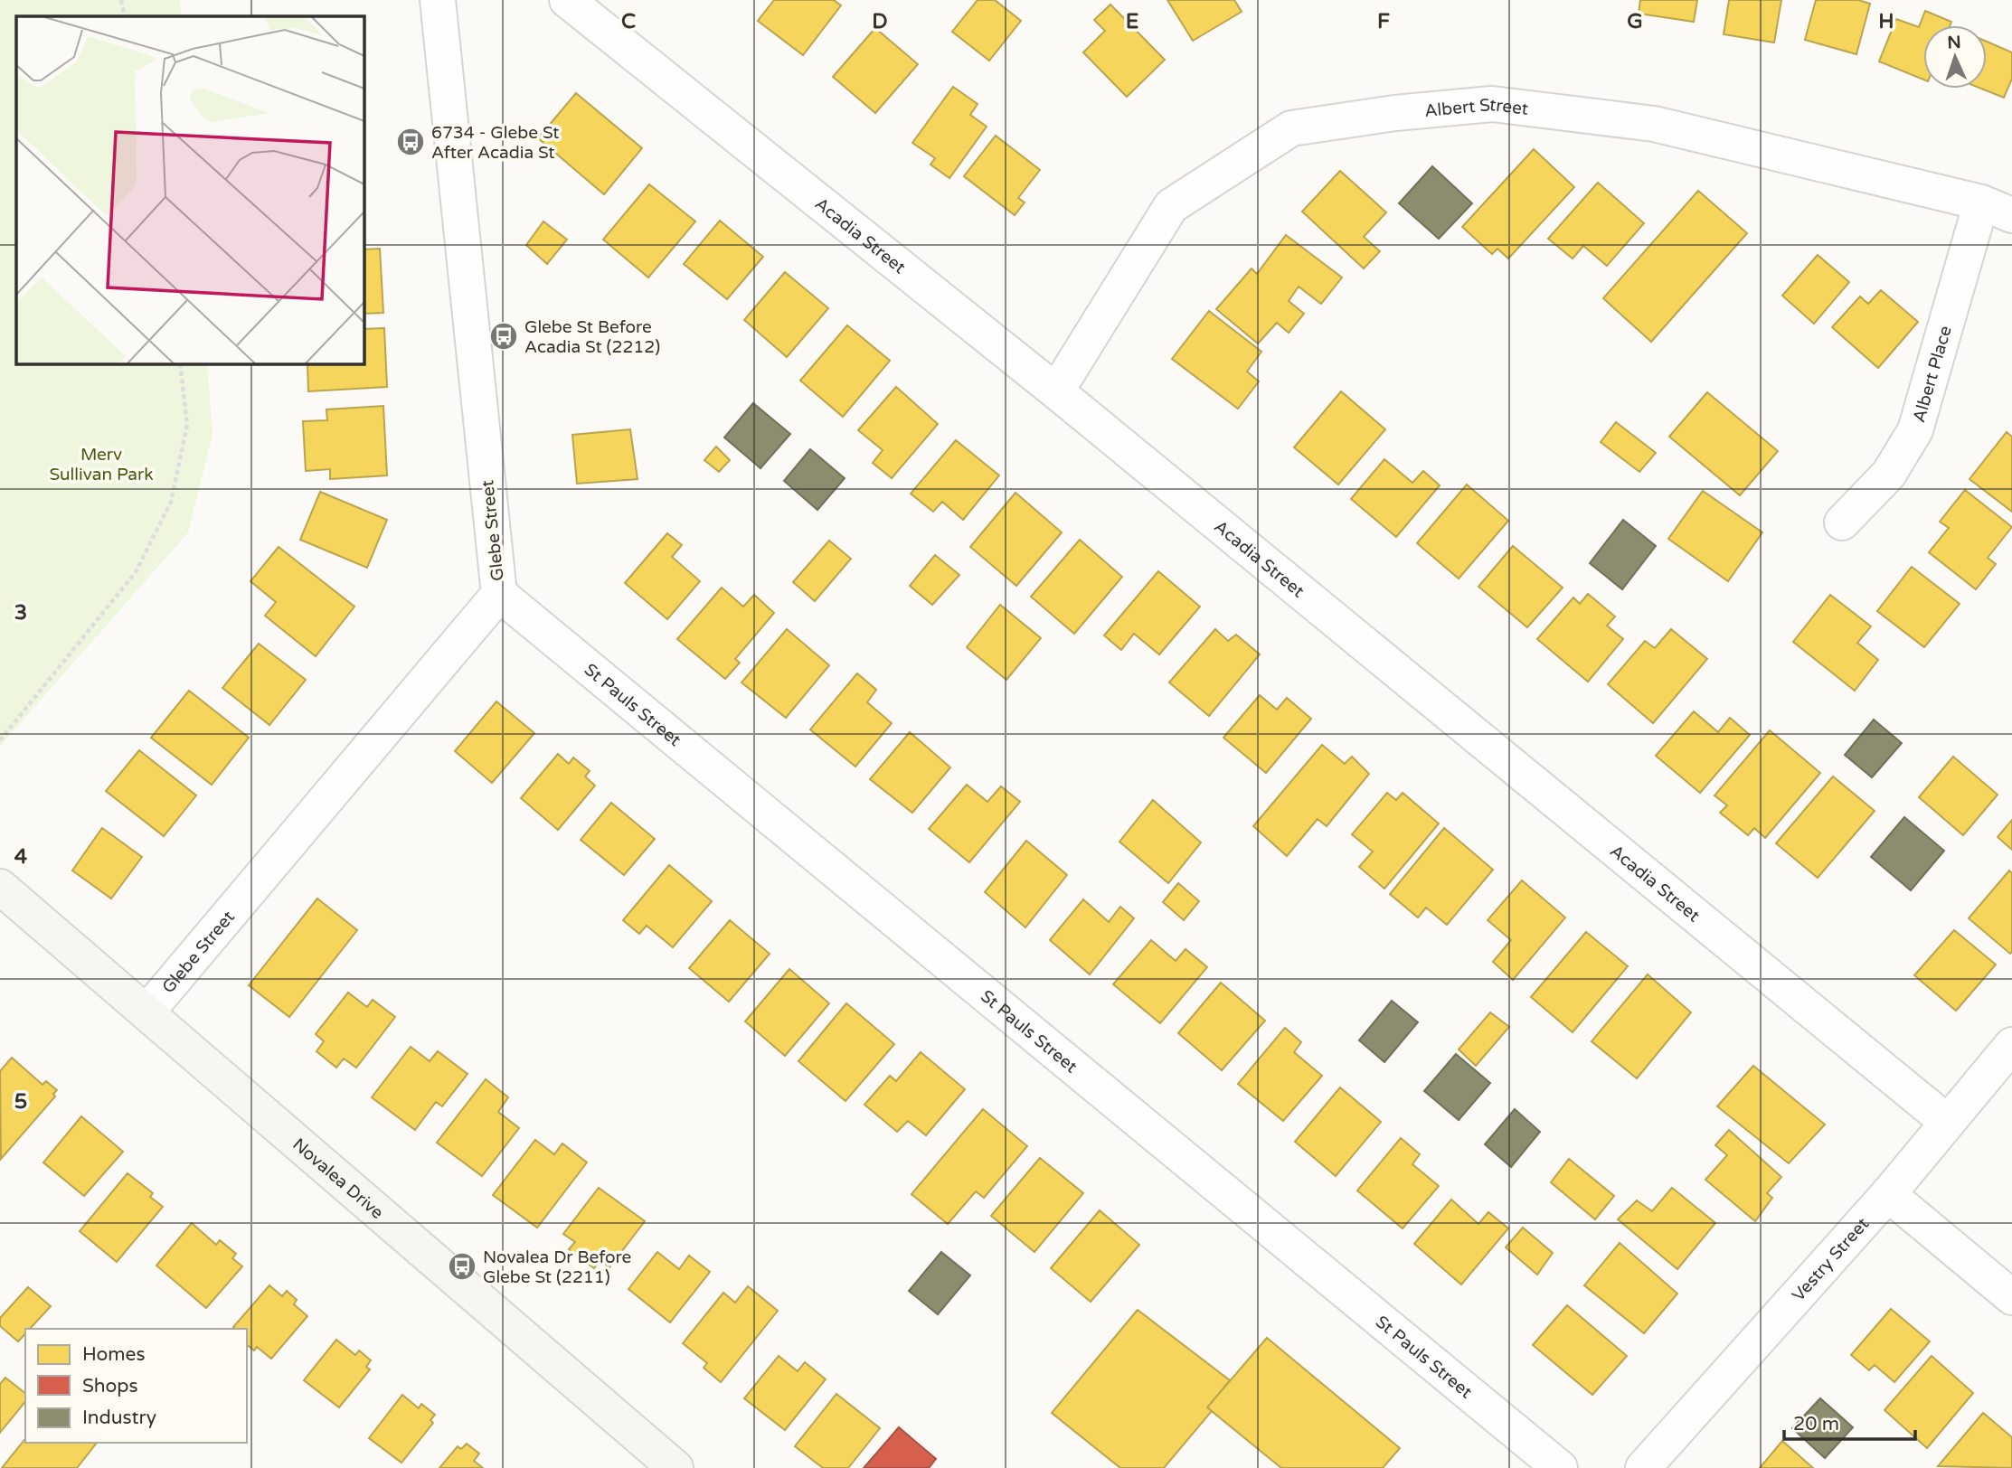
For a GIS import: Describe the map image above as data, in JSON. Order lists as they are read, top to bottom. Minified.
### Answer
{"streets":{"street":["Albert Street","Acadia Street","Albert Place","Glebe Street","St Pauls Street","Novalea Drive","Vestry Street"]},"crossings":[["Albert Street","Acadia Street"],["Albert Street","Albert Place"],["Acadia Street","Vestry Street"],["Glebe Street","St Pauls Street"],["Glebe Street","Novalea Drive"]],"parks":["Merv Sullivan Park"],"places":{"bus stop":["6734 - Glebe St After Acadia St","Glebe St Before Acadia St (2212)","Novalea Dr Before Glebe St (2211)"]},"legend":["Homes","Shops","Industry"],"scale_bar":"20 m","north":"top","grid":{"columns":["C","D","E","F","G","H"],"rows":["3","4","5"]}}
